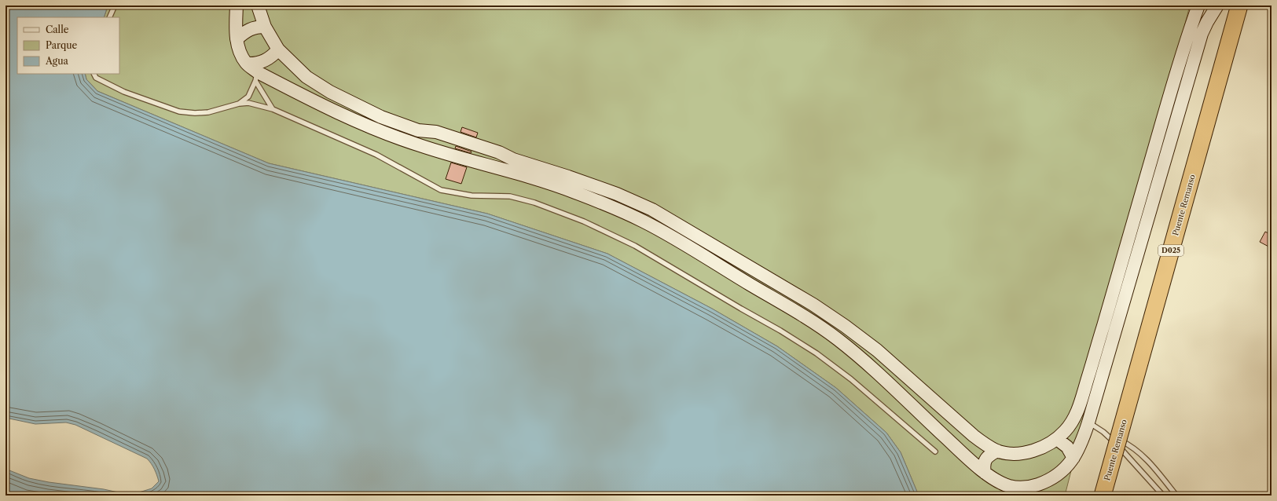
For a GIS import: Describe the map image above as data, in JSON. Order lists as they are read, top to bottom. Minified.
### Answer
{"streets":{"highway":["Puente Remanso","D025"]},"legend":["Calle","Parque","Agua"]}
